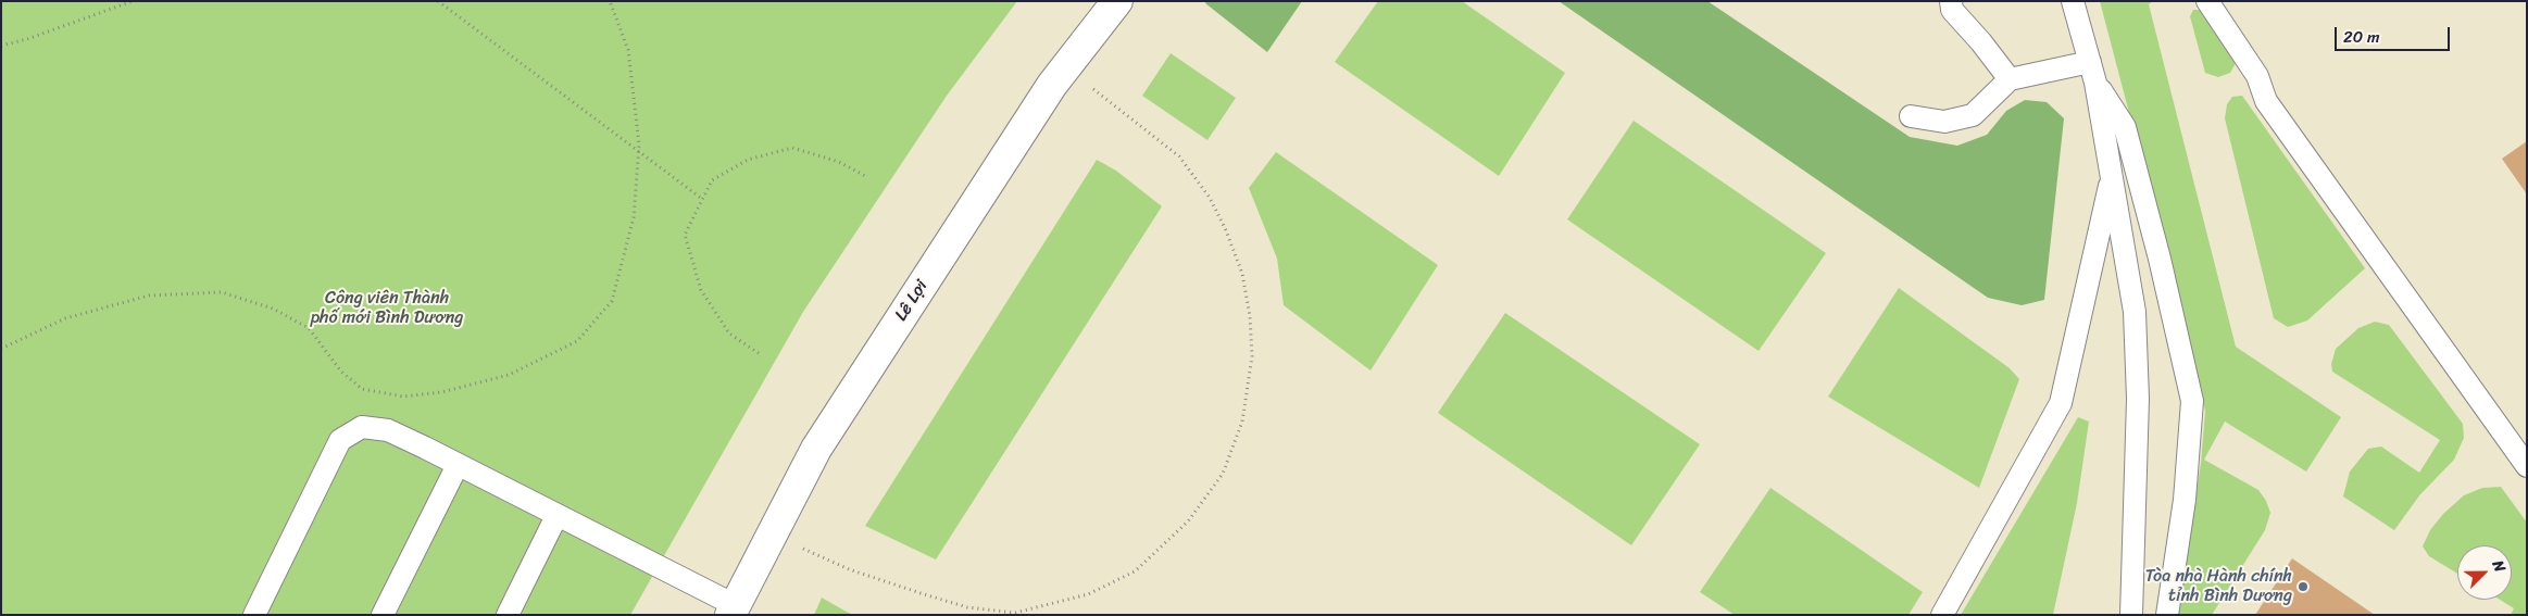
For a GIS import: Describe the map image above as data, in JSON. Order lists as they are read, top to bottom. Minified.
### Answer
{"streets":{"main road":["Lê Lợi"]},"parks":["Công viên Thành phố mới Bình Dương"],"places":["Tòa nhà Hành chính tỉnh Bình Dương"],"scale_bar":"20 m","north":"top right"}
